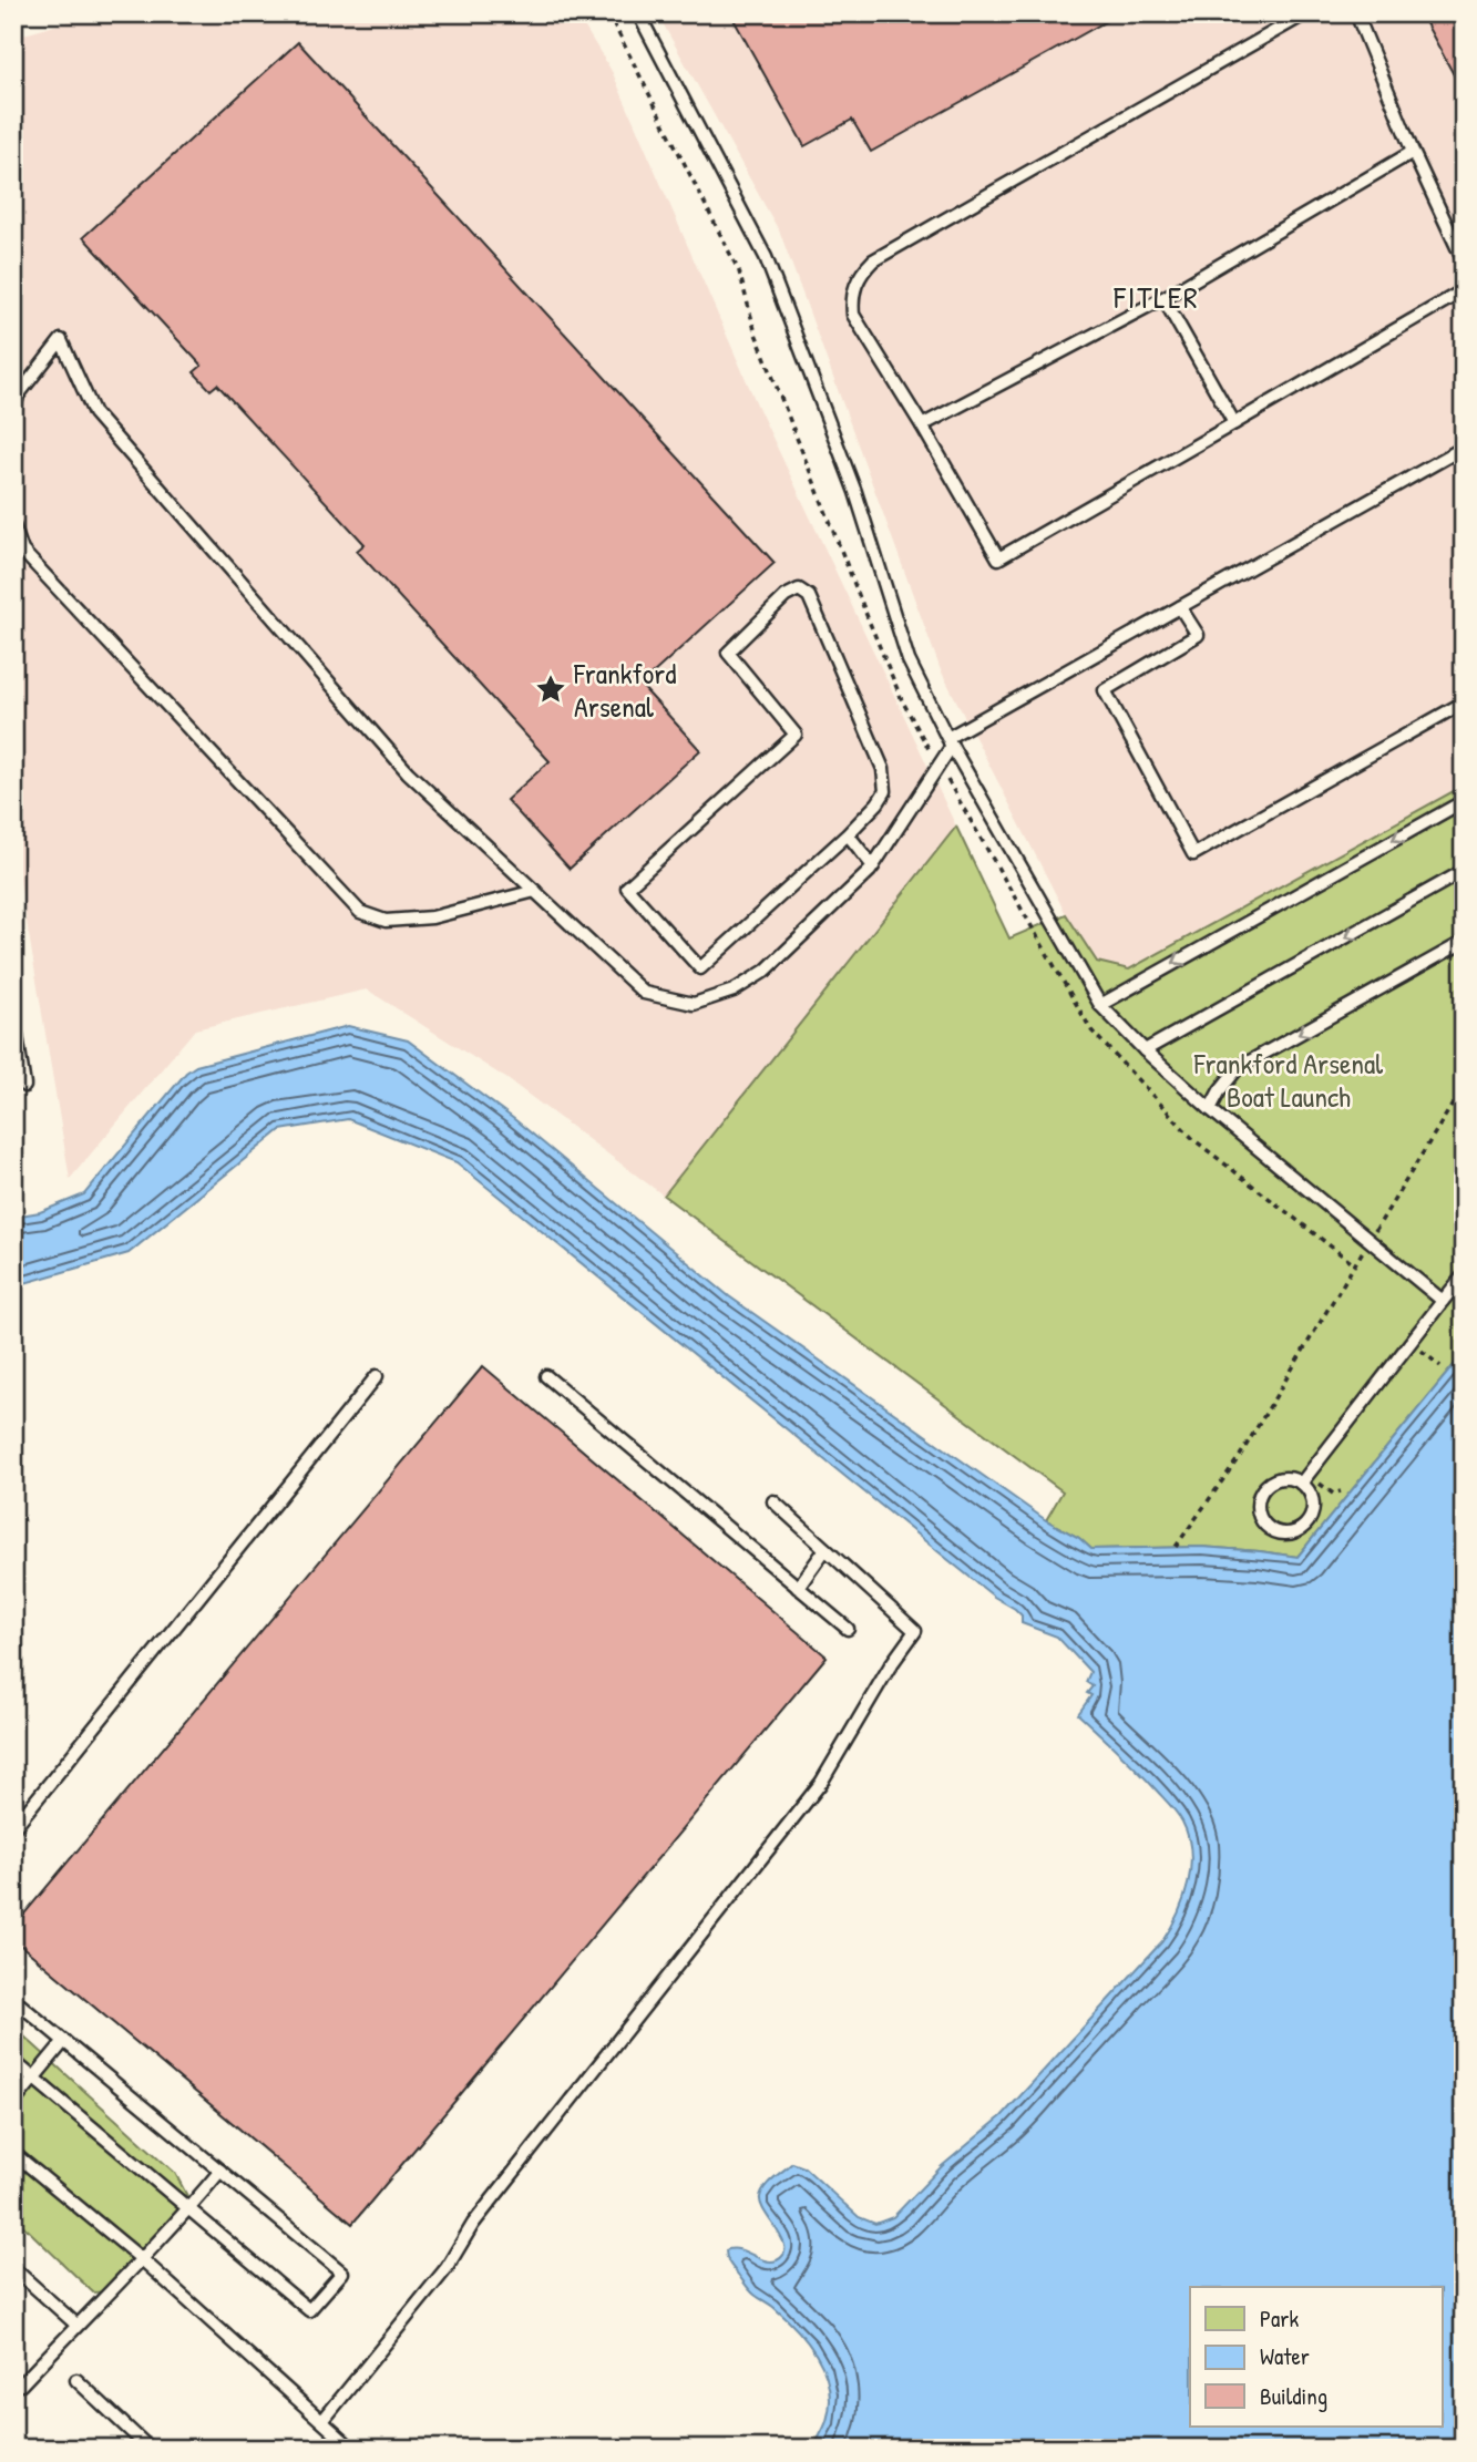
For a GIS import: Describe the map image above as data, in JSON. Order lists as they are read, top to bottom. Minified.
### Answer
{"districts":["FITLER"],"parks":["Frankford Arsenal Boat Launch"],"places":{"place":["Frankford Arsenal"]},"legend":["Park","Water","Building"]}
